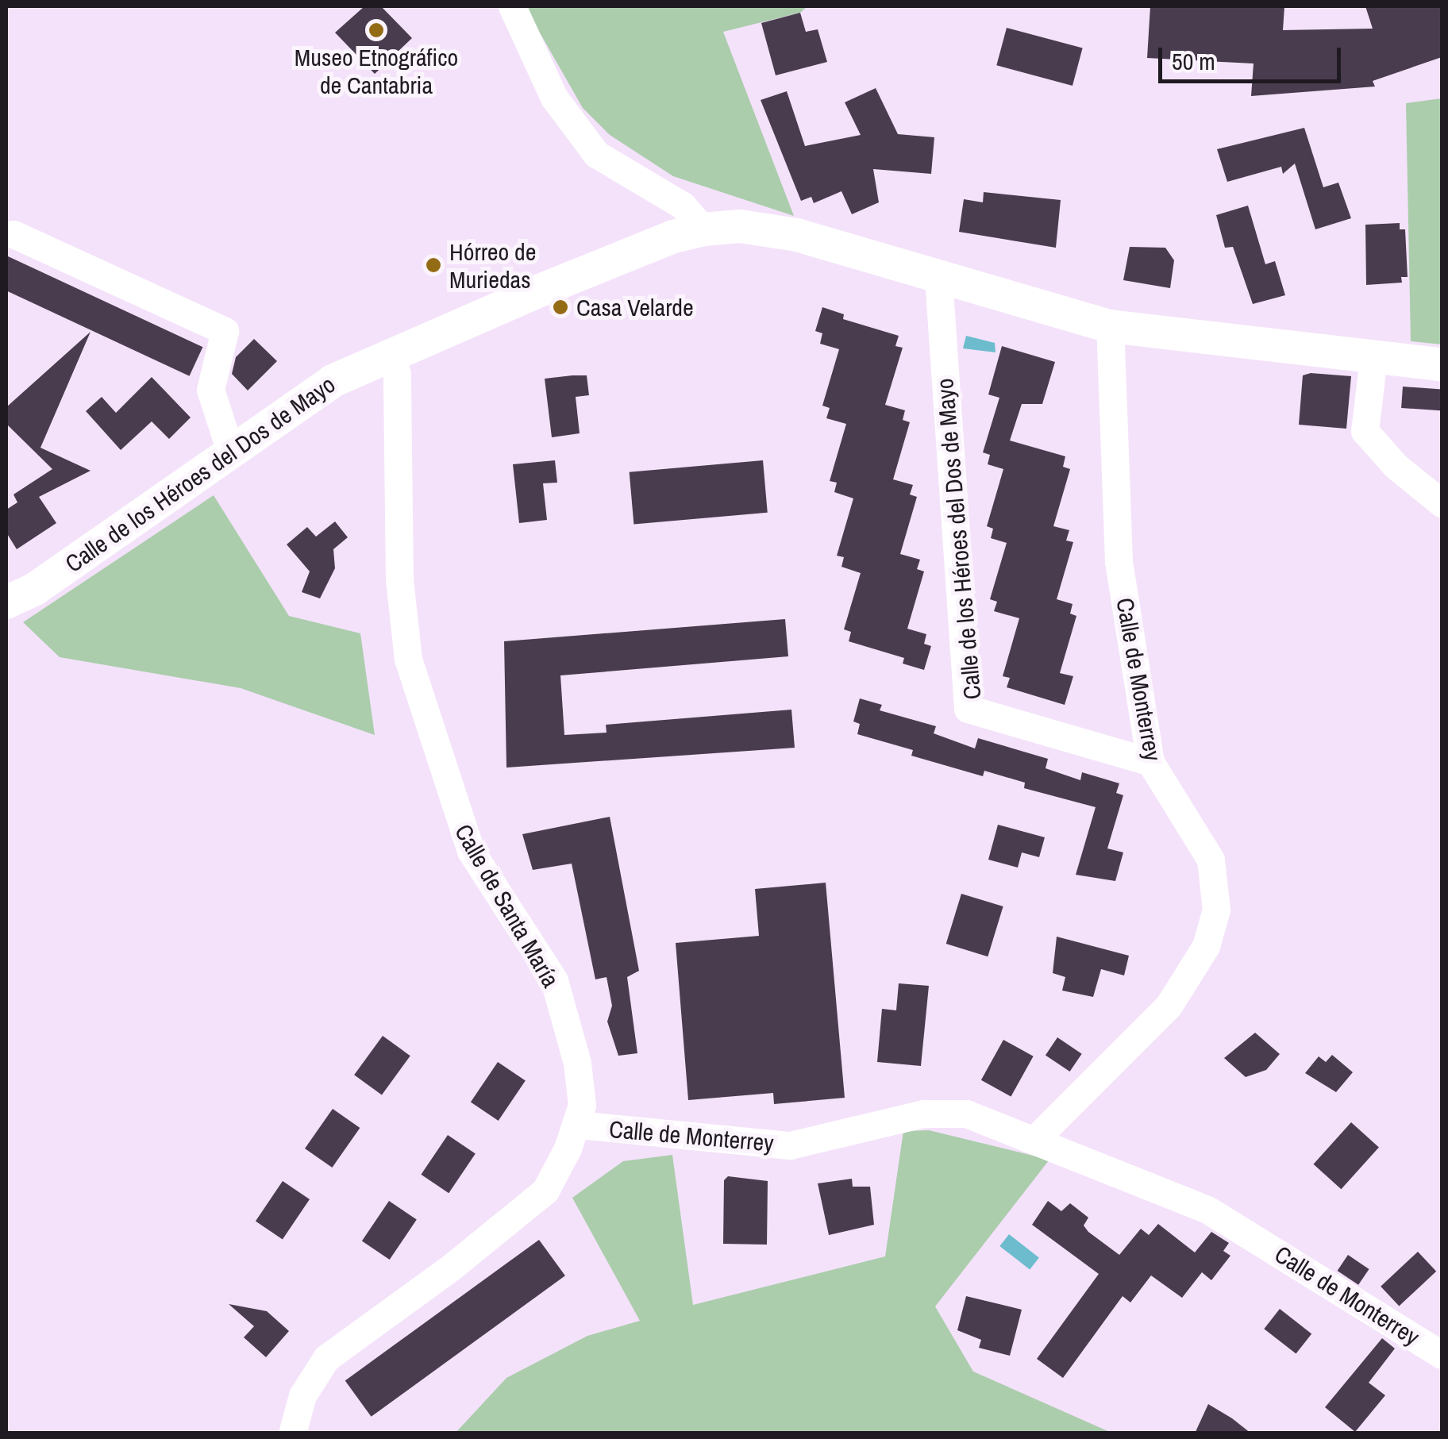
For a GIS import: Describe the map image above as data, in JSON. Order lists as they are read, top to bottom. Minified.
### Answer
{"streets":{"street":["Calle de los Héroes del Dos de Mayo","Calle de Monterrey","Calle de Santa María"]},"crossings":[["Calle de los Héroes del Dos de Mayo","Calle de Monterrey"],["Calle de los Héroes del Dos de Mayo","Calle de Santa María"],["Calle de Monterrey","Calle de Santa María"]],"places":["Museo Etnográfico de Cantabria","Hórreo de Muriedas","Casa Velarde"],"scale_bar":"50 m"}
